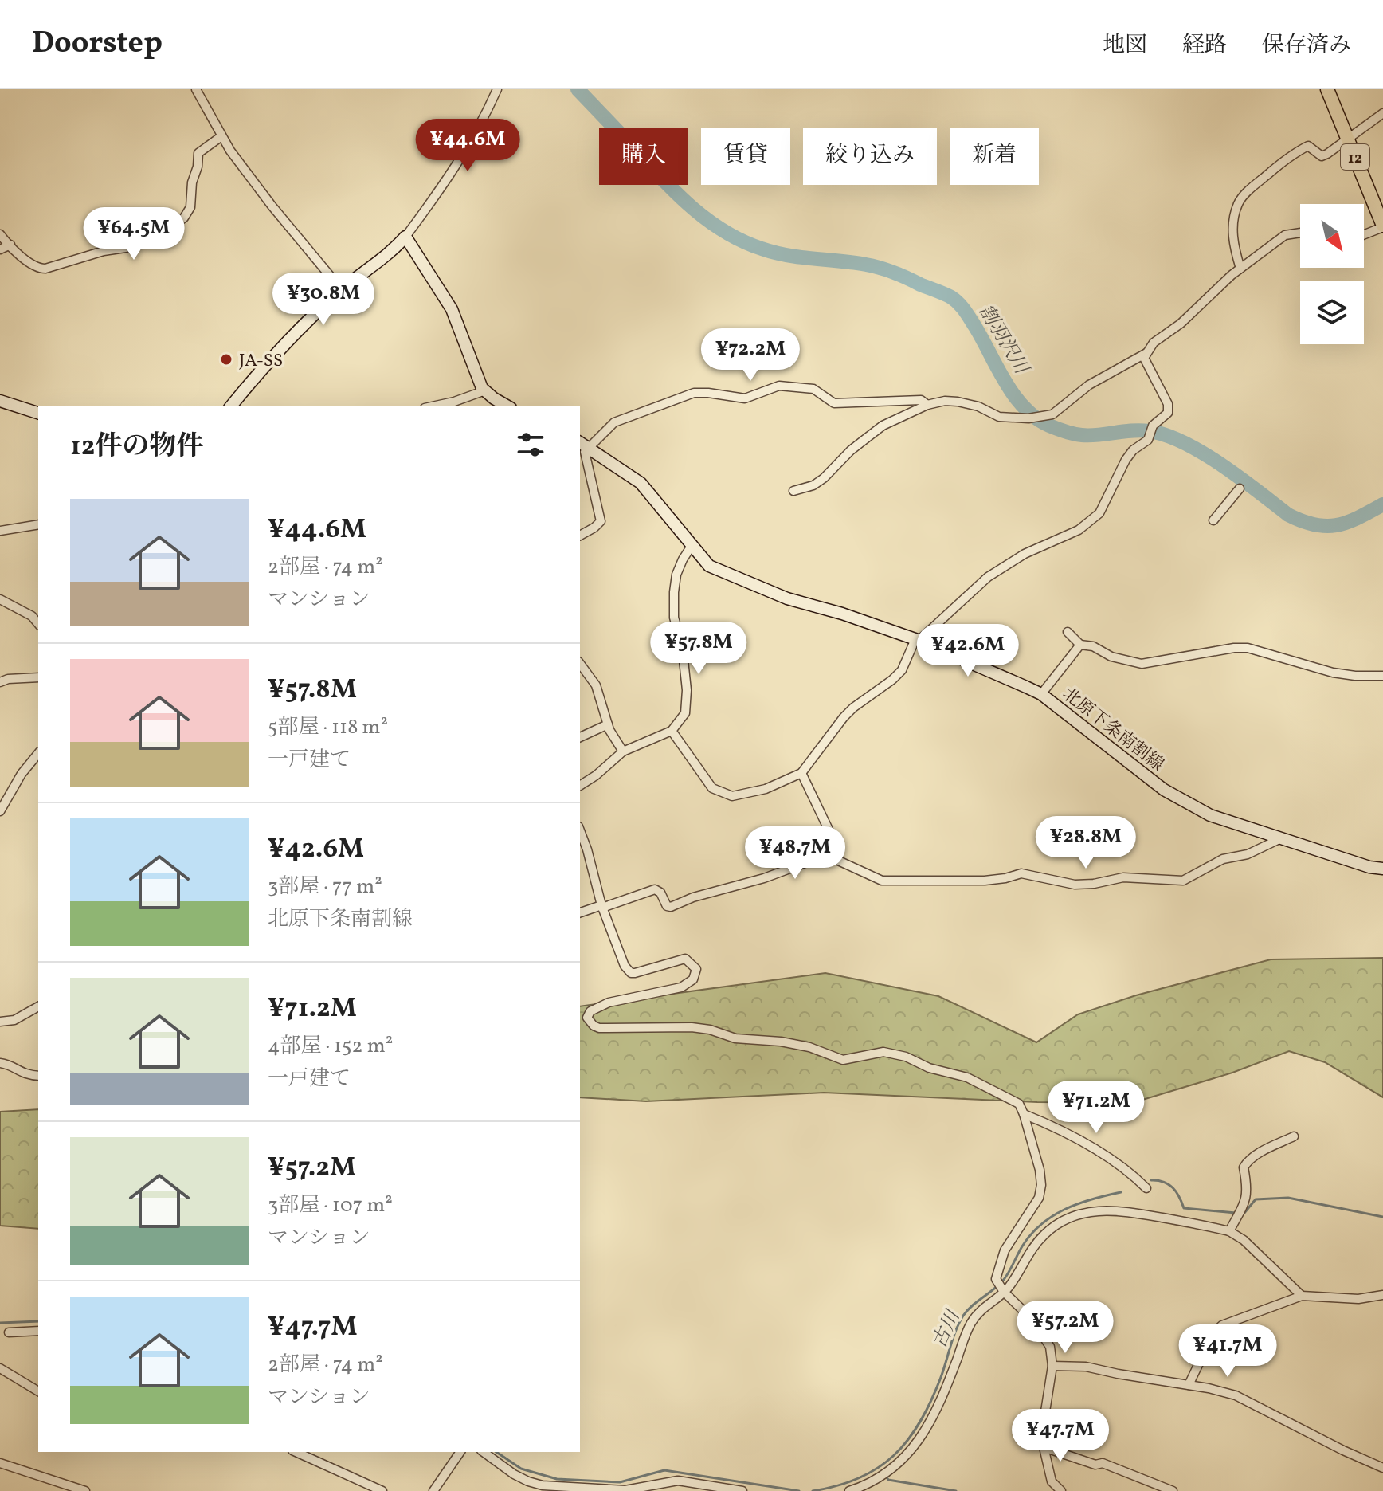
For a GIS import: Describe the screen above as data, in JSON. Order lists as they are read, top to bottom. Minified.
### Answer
{"streets":{"main road":["12","北原下条南割線"]},"water":["割羽沢川","古川"],"places":["JA-SS"],"north":"bottom right","page":{"header":"Doorstep","nav":["地図","経路","保存済み"],"price":["¥44.6M","¥64.5M","¥30.8M","¥72.2M","¥57.8M","¥42.6M","¥28.8M","¥48.7M","¥71.2M","¥57.2M","¥41.7M","¥47.7M"],"chip":["購入","賃貸","絞り込み","新着"],"heading":"12件の物件","list":[{"name":"¥44.6M","note":"2部屋 · 74 m² · マンション"},{"name":"¥57.8M","note":"5部屋 · 118 m² · 一戸建て"},{"name":"¥42.6M","note":"3部屋 · 77 m² · 北原下条南割線"},{"name":"¥71.2M","note":"4部屋 · 152 m² · 一戸建て"},{"name":"¥57.2M","note":"3部屋 · 107 m² · マンション"},{"name":"¥47.7M","note":"2部屋 · 74 m² · マンション"}]}}
